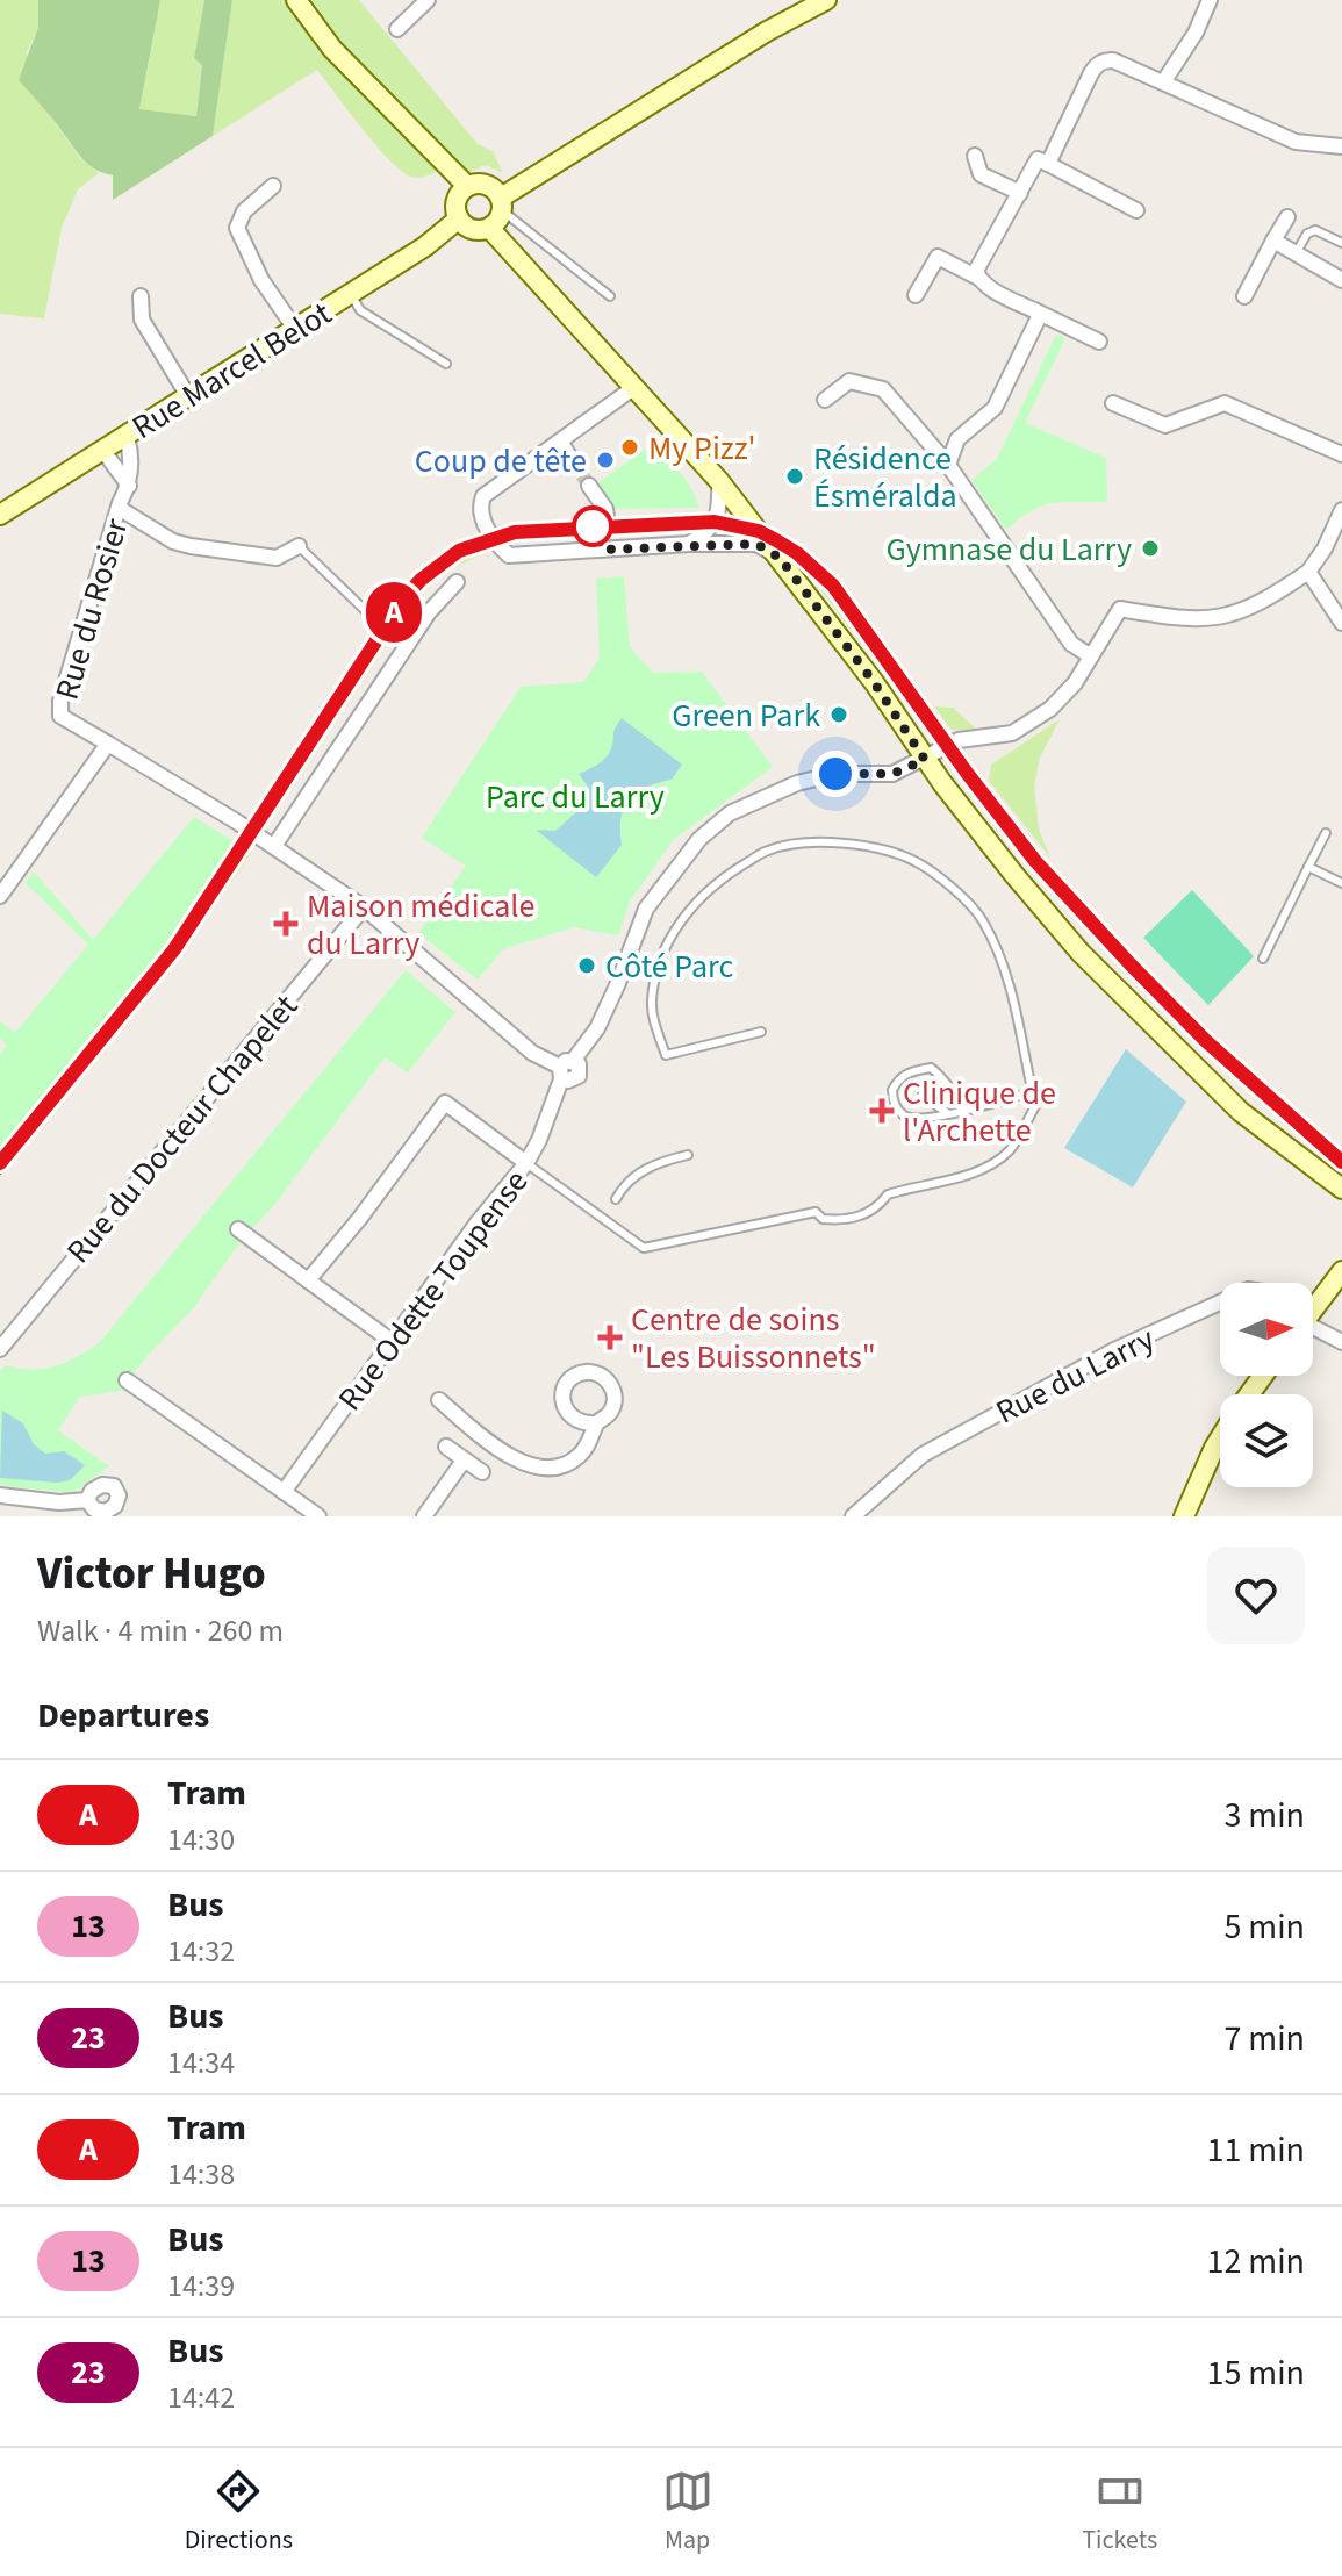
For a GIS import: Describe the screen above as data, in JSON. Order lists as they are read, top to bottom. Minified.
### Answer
{"streets":{"main road":["Rue Marcel Belot"],"street":["Rue du Rosier","Rue du Docteur Chapelet","Rue Odette Toupense","Rue du Larry"]},"crossings":[["Rue Marcel Belot","Rue du Rosier"]],"parks":["Parc du Larry"],"places":{"other":["My Pizz'","Coup de tête","Résidence Ésméralda","Gymnase du Larry","Green Park","Côté Parc"],"health":["Maison médicale du Larry","Clinique de l'Archette","Centre de soins \"Les Buissonnets\""]},"lines":["tram line A"],"north":"right","page":{"on_map":"A","heading":[["Victor Hugo","Walk · 4 min · 260 m"],"Departures"],"list":[{"mark":"A","name":"Tram","note":"14:30","value":"3 min"},{"mark":"13","name":"Bus","note":"14:32","value":"5 min"},{"mark":"23","name":"Bus","note":"14:34","value":"7 min"},{"mark":"A","name":"Tram","note":"14:38","value":"11 min"},{"mark":"13","name":"Bus","note":"14:39","value":"12 min"},{"mark":"23","name":"Bus","note":"14:42","value":"15 min"}],"tabs":["Directions","Map","Tickets"]}}
